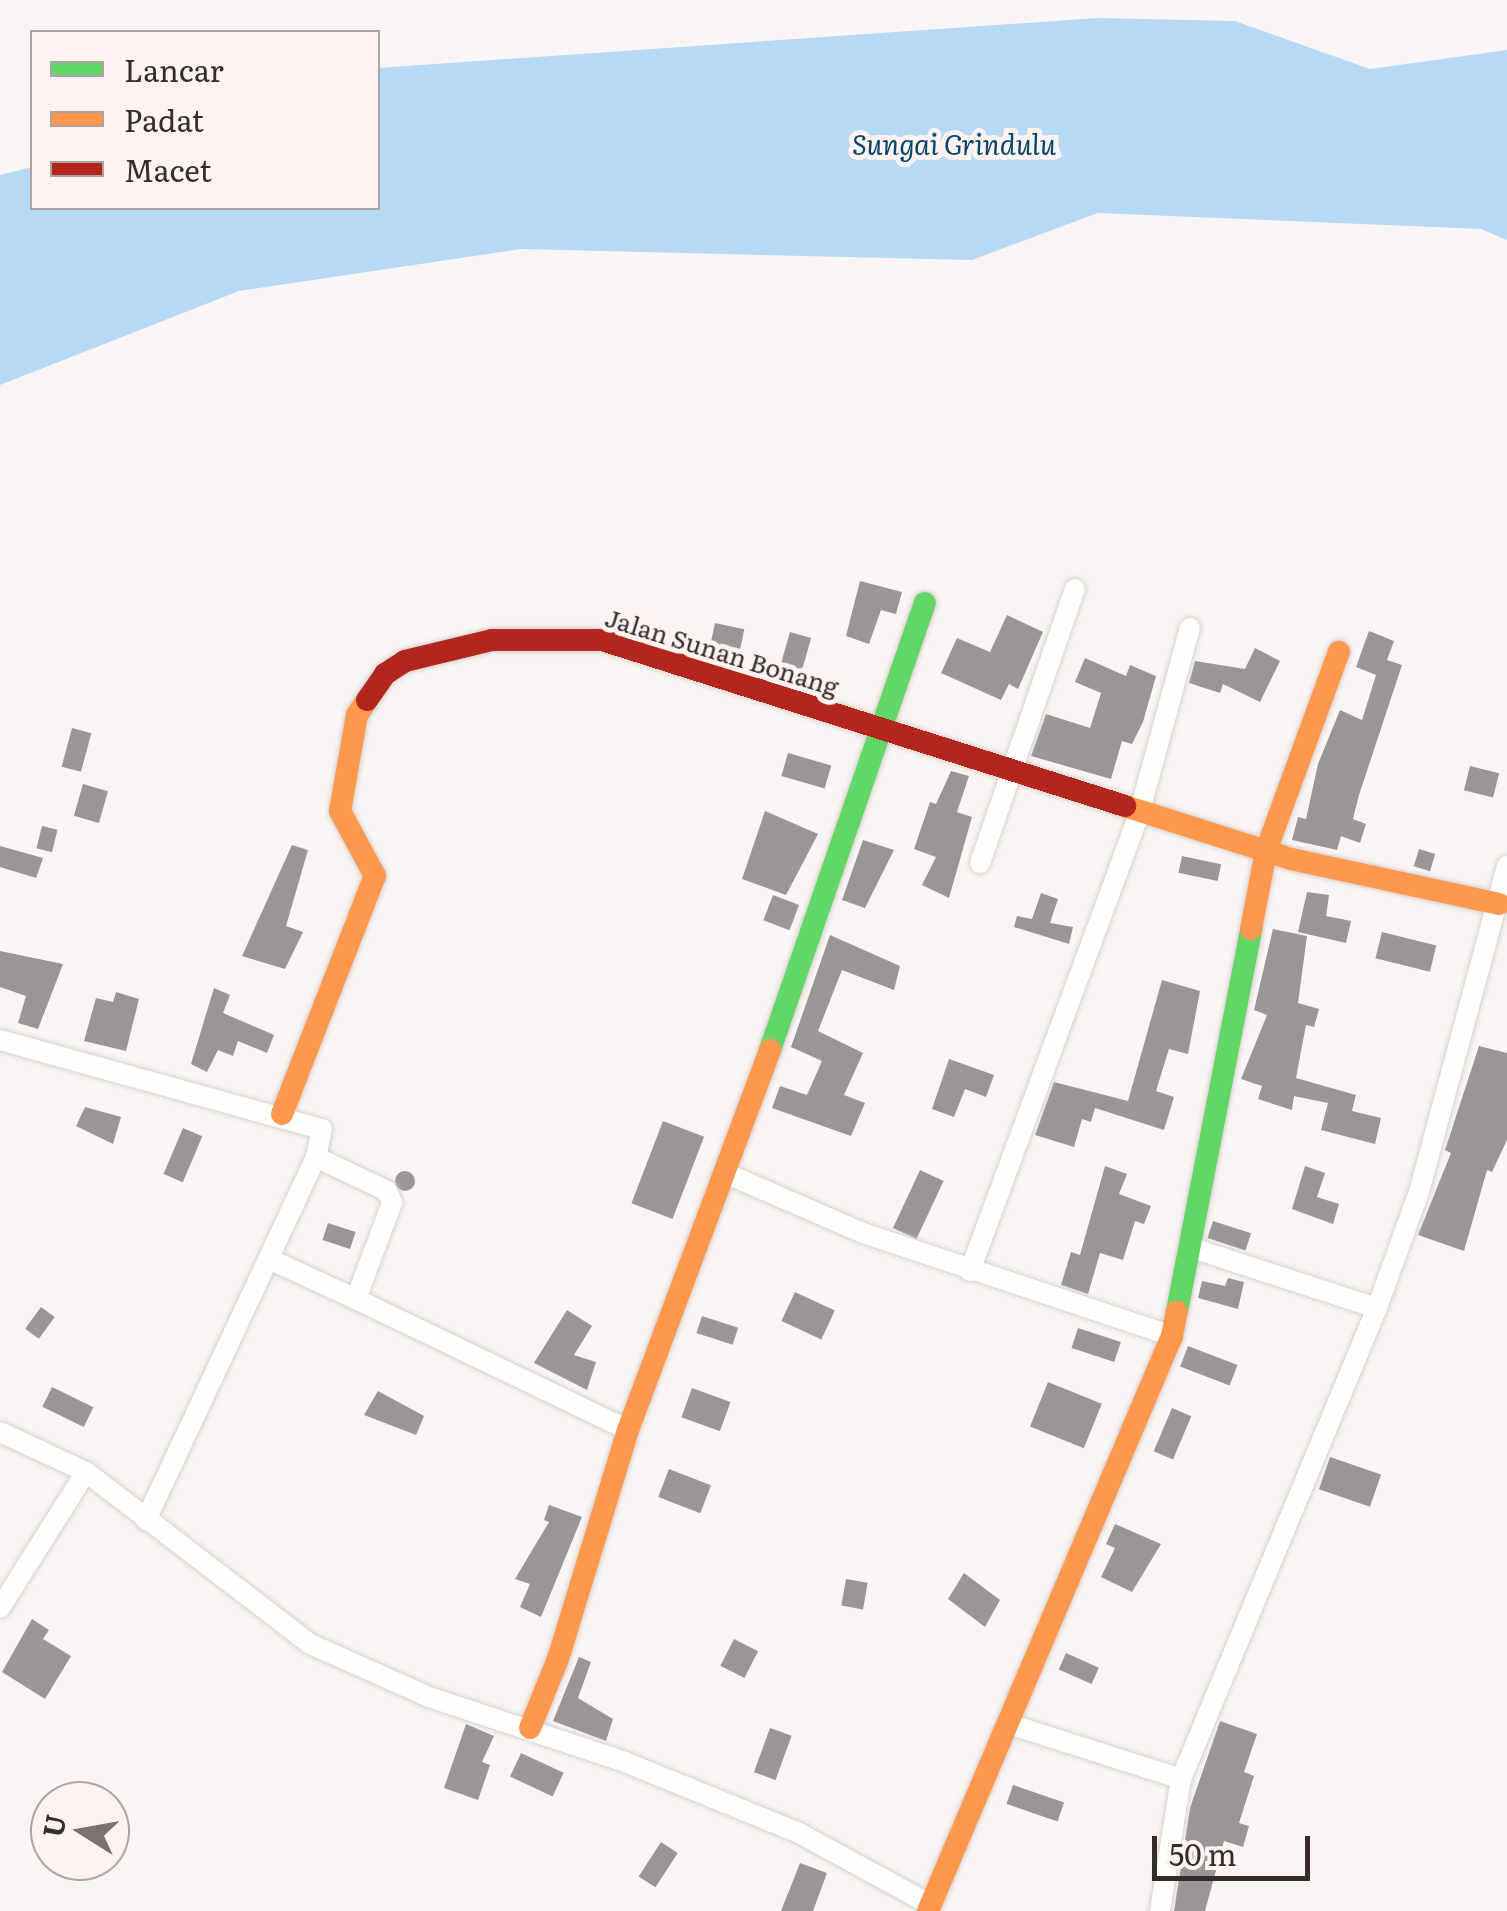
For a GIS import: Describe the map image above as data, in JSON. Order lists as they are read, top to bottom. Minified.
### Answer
{"streets":{"street":["Jalan Sunan Bonang"]},"water":["Sungai Grindulu"],"legend":["Lancar","Padat","Macet"],"scale_bar":"50 m","north":"left"}
